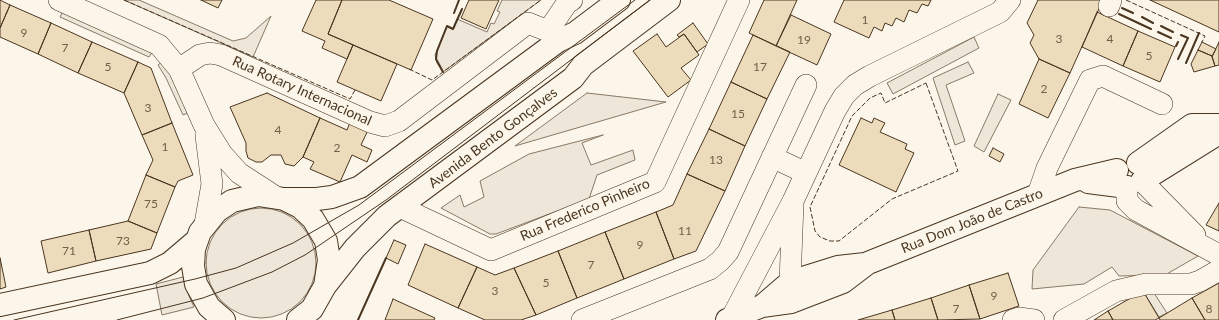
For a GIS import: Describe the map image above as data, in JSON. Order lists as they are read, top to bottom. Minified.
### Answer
{"streets":{"main road":["Avenida Bento Gonçalves","Rua Dom João de Castro"],"street":["Rua Rotary Internacional","Rua Frederico Pinheiro"]},"crossings":[["Avenida Bento Gonçalves","Rua Frederico Pinheiro"]],"house_numbers":["1","9","3","4","19","7","5","5","17","2","3","15","4","1","2","13","75","11","73","9","71","7","5","3","9","7","8"]}
